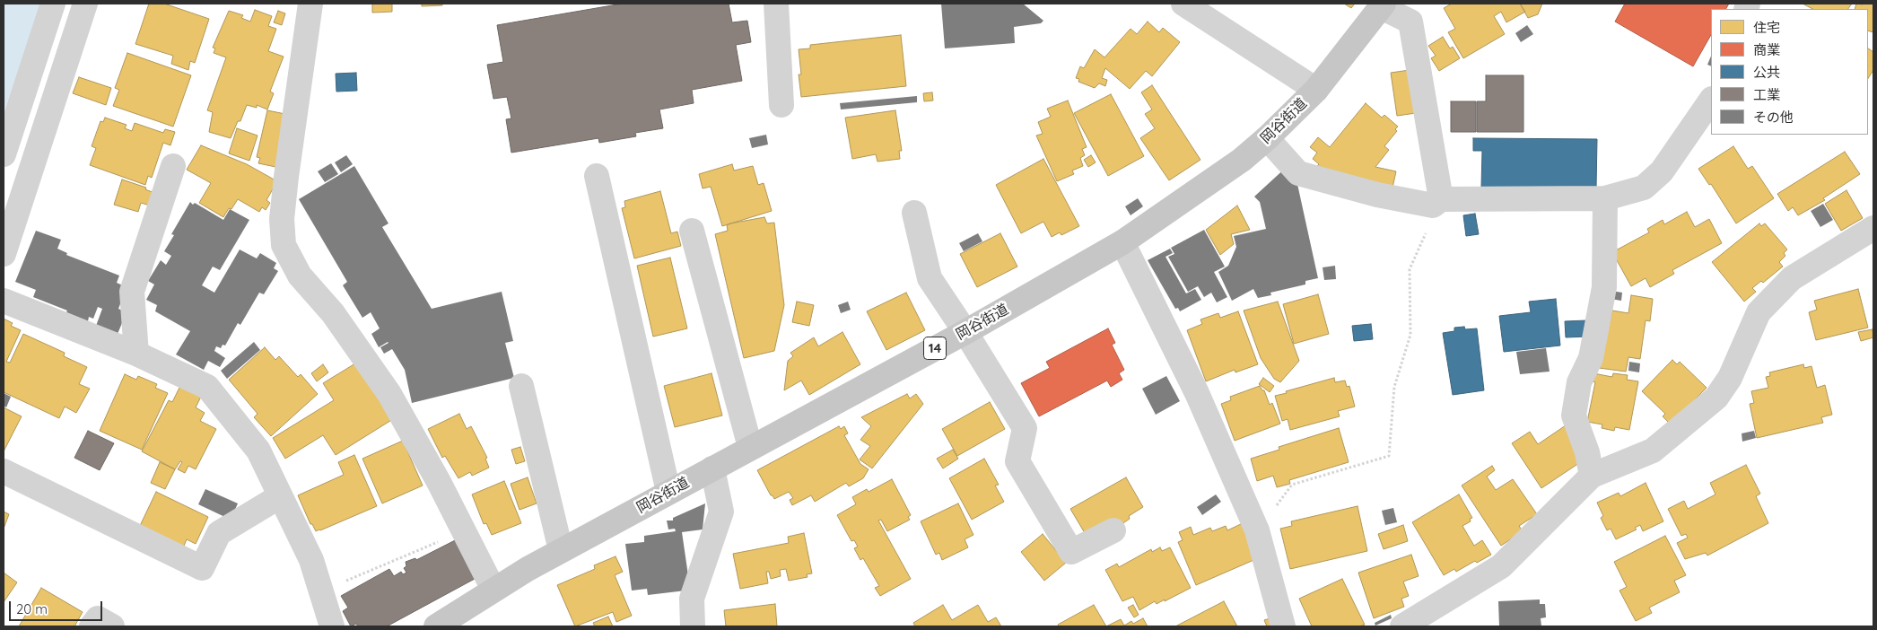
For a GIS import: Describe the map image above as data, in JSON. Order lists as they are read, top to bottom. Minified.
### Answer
{"streets":{"main road":["岡谷街道","14"]},"legend":["住宅","商業","公共","工業","その他"],"scale_bar":"20 m"}
